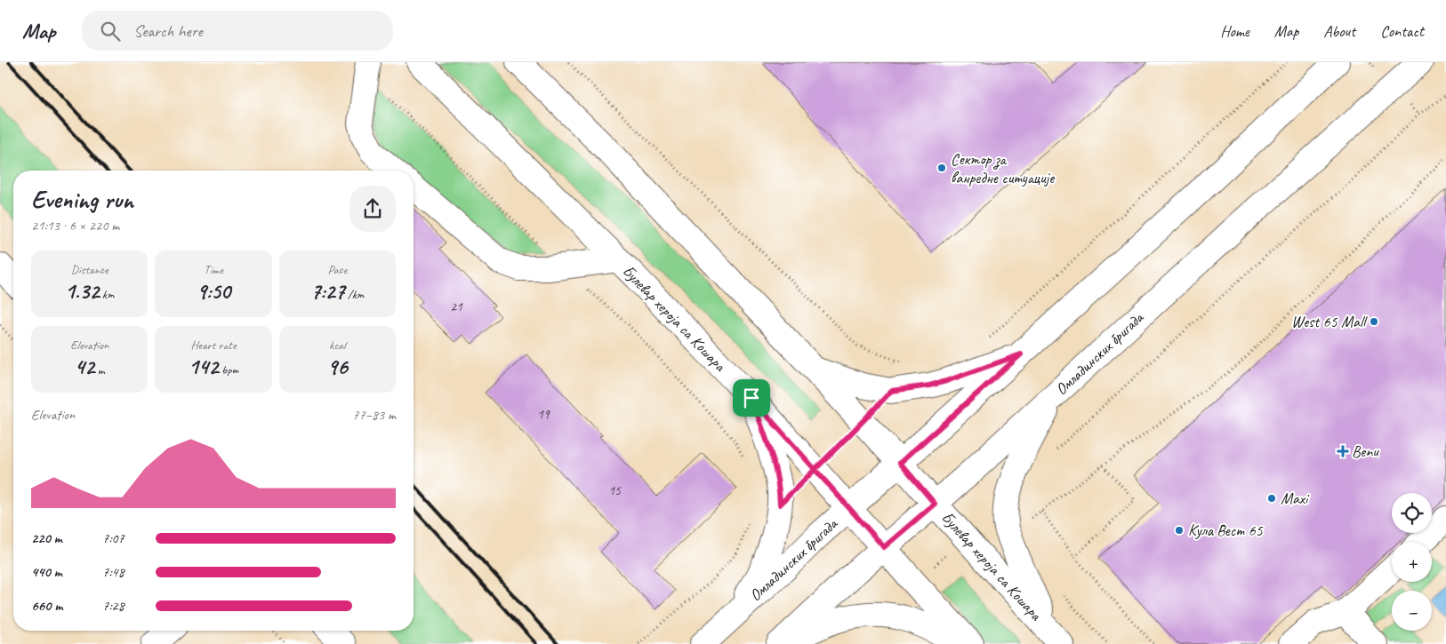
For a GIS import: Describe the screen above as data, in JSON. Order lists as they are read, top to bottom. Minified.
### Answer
{"streets":{"main road":["Булевар хероја са Кошара","Омладинских бригада"]},"crossings":[["Булевар хероја са Кошара","Омладинских бригада"]],"places":{"other":["Сектор за ванредне ситуације","West 65 Mall","Maxi","Кула Вест 65"],"health":["Benu"]},"house_numbers":["21","19","15"],"page":{"header":"Map","search":"Search here","nav":["Home","Map","About","Contact"],"heading":["Evening run","21:13 · 6 × 220 m"],"stats":[["Distance","1.32 km"],["Time","9:50"],["Pace","7:27 /km"],["Elevation","42 m"],["Heart rate","142 bpm"],["kcal","96"]],"chart":["Elevation","77–83 m"],"map_buttons":["+","−"],"list":[{"name":"220 m","note":"7:07"},{"name":"440 m","note":"7:48"},{"name":"660 m","note":"7:28"}]}}
